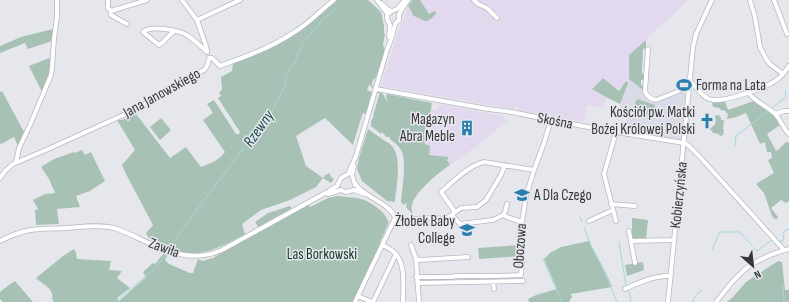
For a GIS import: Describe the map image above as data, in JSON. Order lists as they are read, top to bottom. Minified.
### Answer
{"streets":{"street":["Jana Janowskiego","Skośna","Kobierzyńska","Obozowa","Zawiła"]},"crossings":[["Skośna","Kobierzyńska"],["Skośna","Obozowa"],["Skośna","Zawiła"]],"water":["Rzewny"],"parks":["Las Borkowski"],"places":{"sports":["Forma na Lata"],"church":["Kościół pw. Matki Bożej Królowej Polski"],"building":["Magazyn Abra Meble"],"school or university":["A Dla Czego","Żłobek Baby College"]},"north":"bottom right"}
